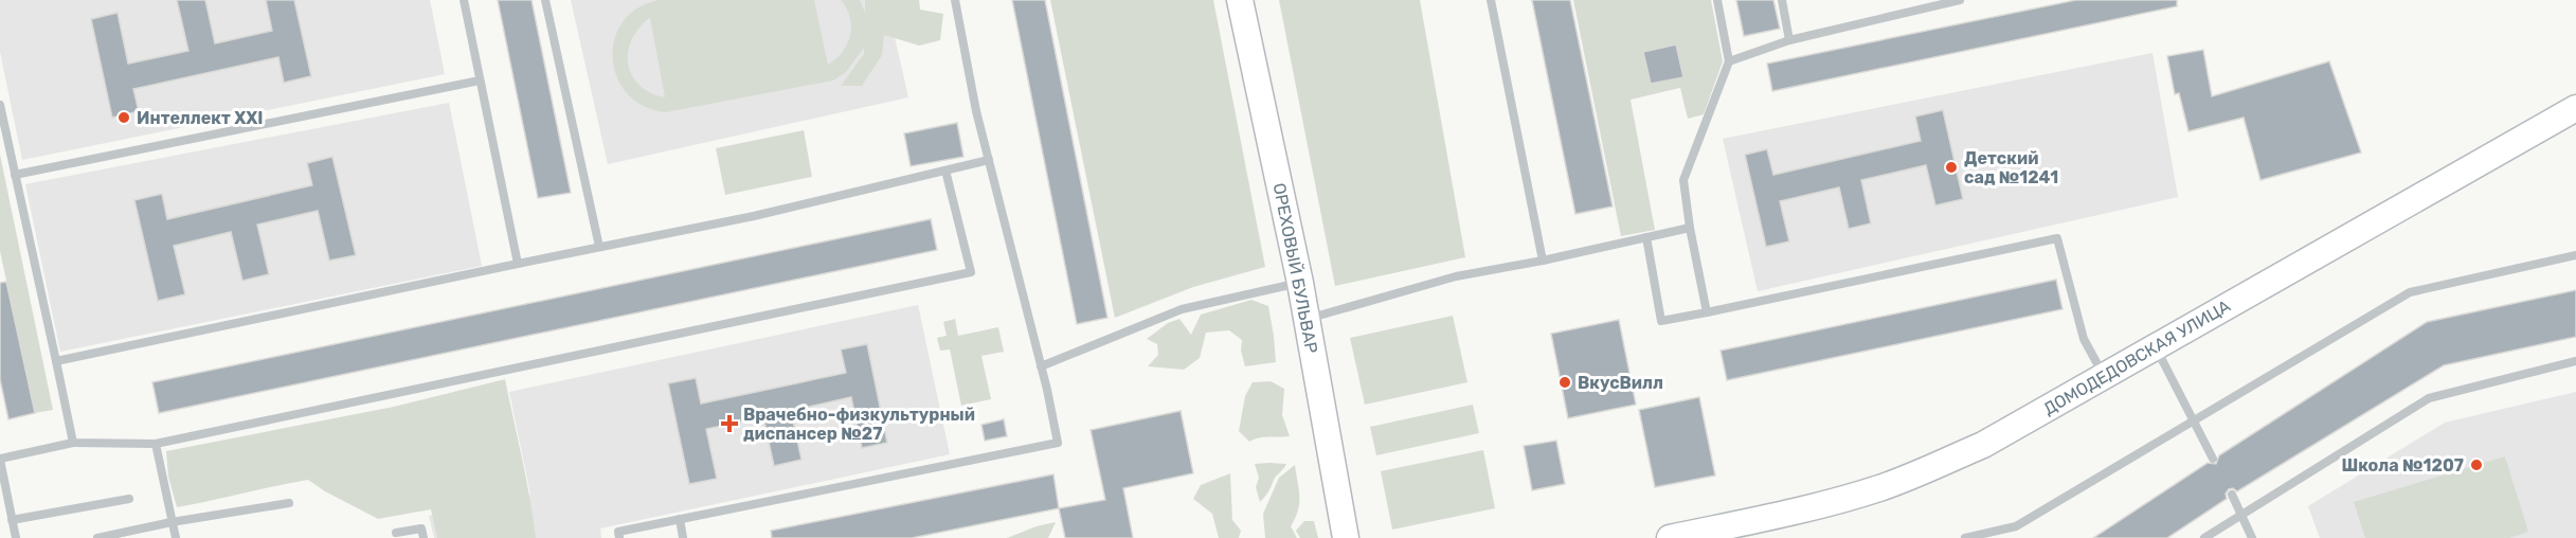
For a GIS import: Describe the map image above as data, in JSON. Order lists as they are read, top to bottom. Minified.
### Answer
{"streets":{"street":["ОРЕХОВЫЙ БУЛЬВАР","ДОМОДЕДОВСКАЯ УЛИЦА"]},"places":{"other":["Интеллект XXI","Детский сад №1241","ВкусВилл","Школа №1207"],"health":["Врачебно-физкультурный диспансер №27"]}}
